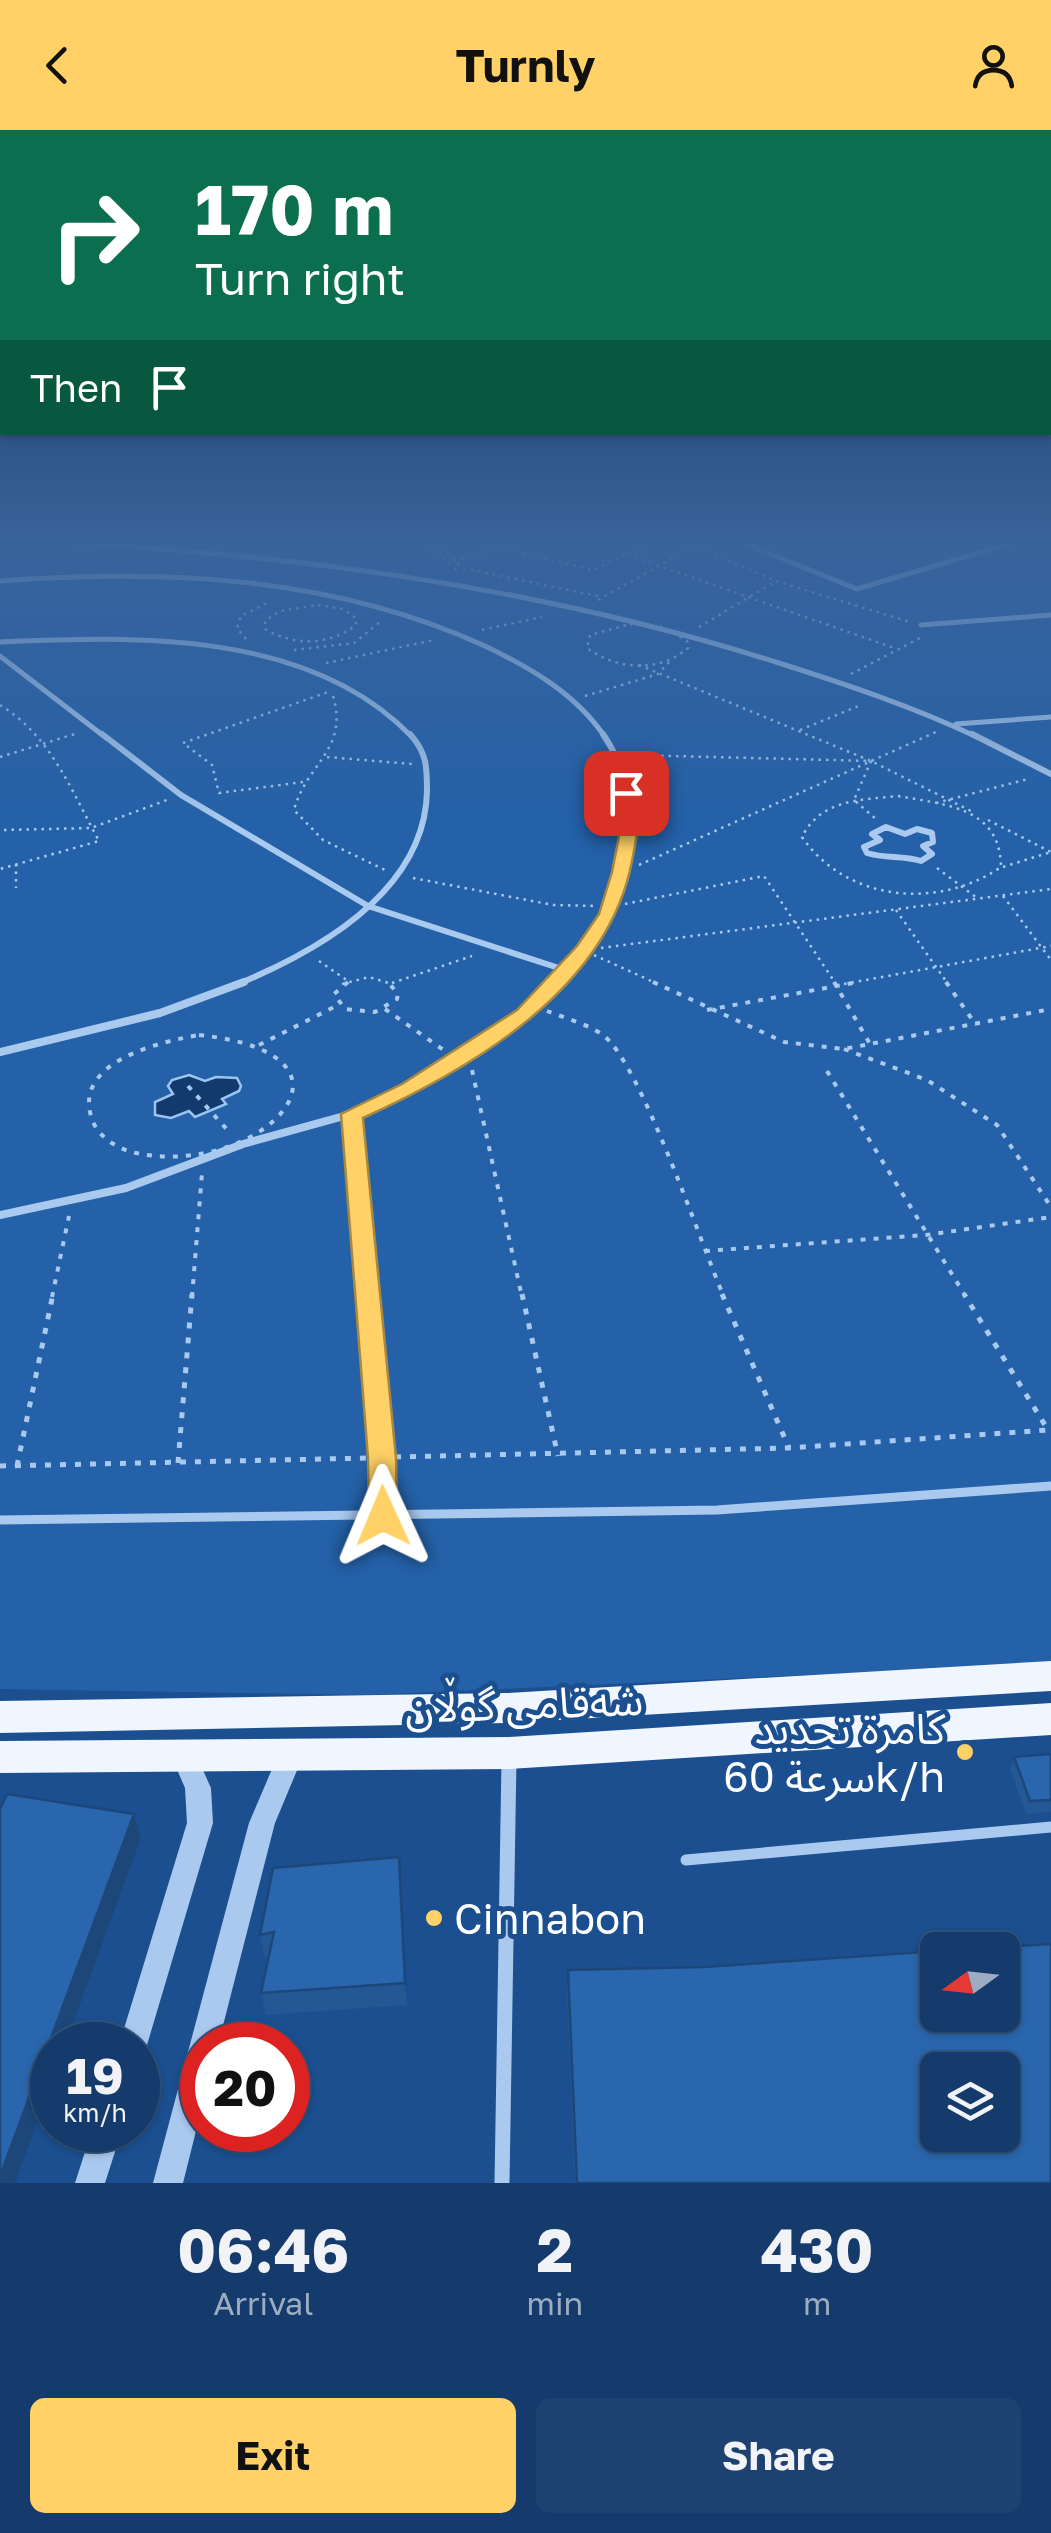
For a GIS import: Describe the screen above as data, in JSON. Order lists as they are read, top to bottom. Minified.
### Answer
{"streets":{"main road":["شەقامی گوڵان"]},"places":["كامرة تحديد سرعة 60k/h","Cinnabon"],"north":"left","page":{"header":"Turnly","turn":["170 m","Turn right"],"then":"Then","speed":"19 km/h","limit":"20","eta":["06:46","Arrival","2","min","430","m"],"buttons":["Exit","Share"]}}
